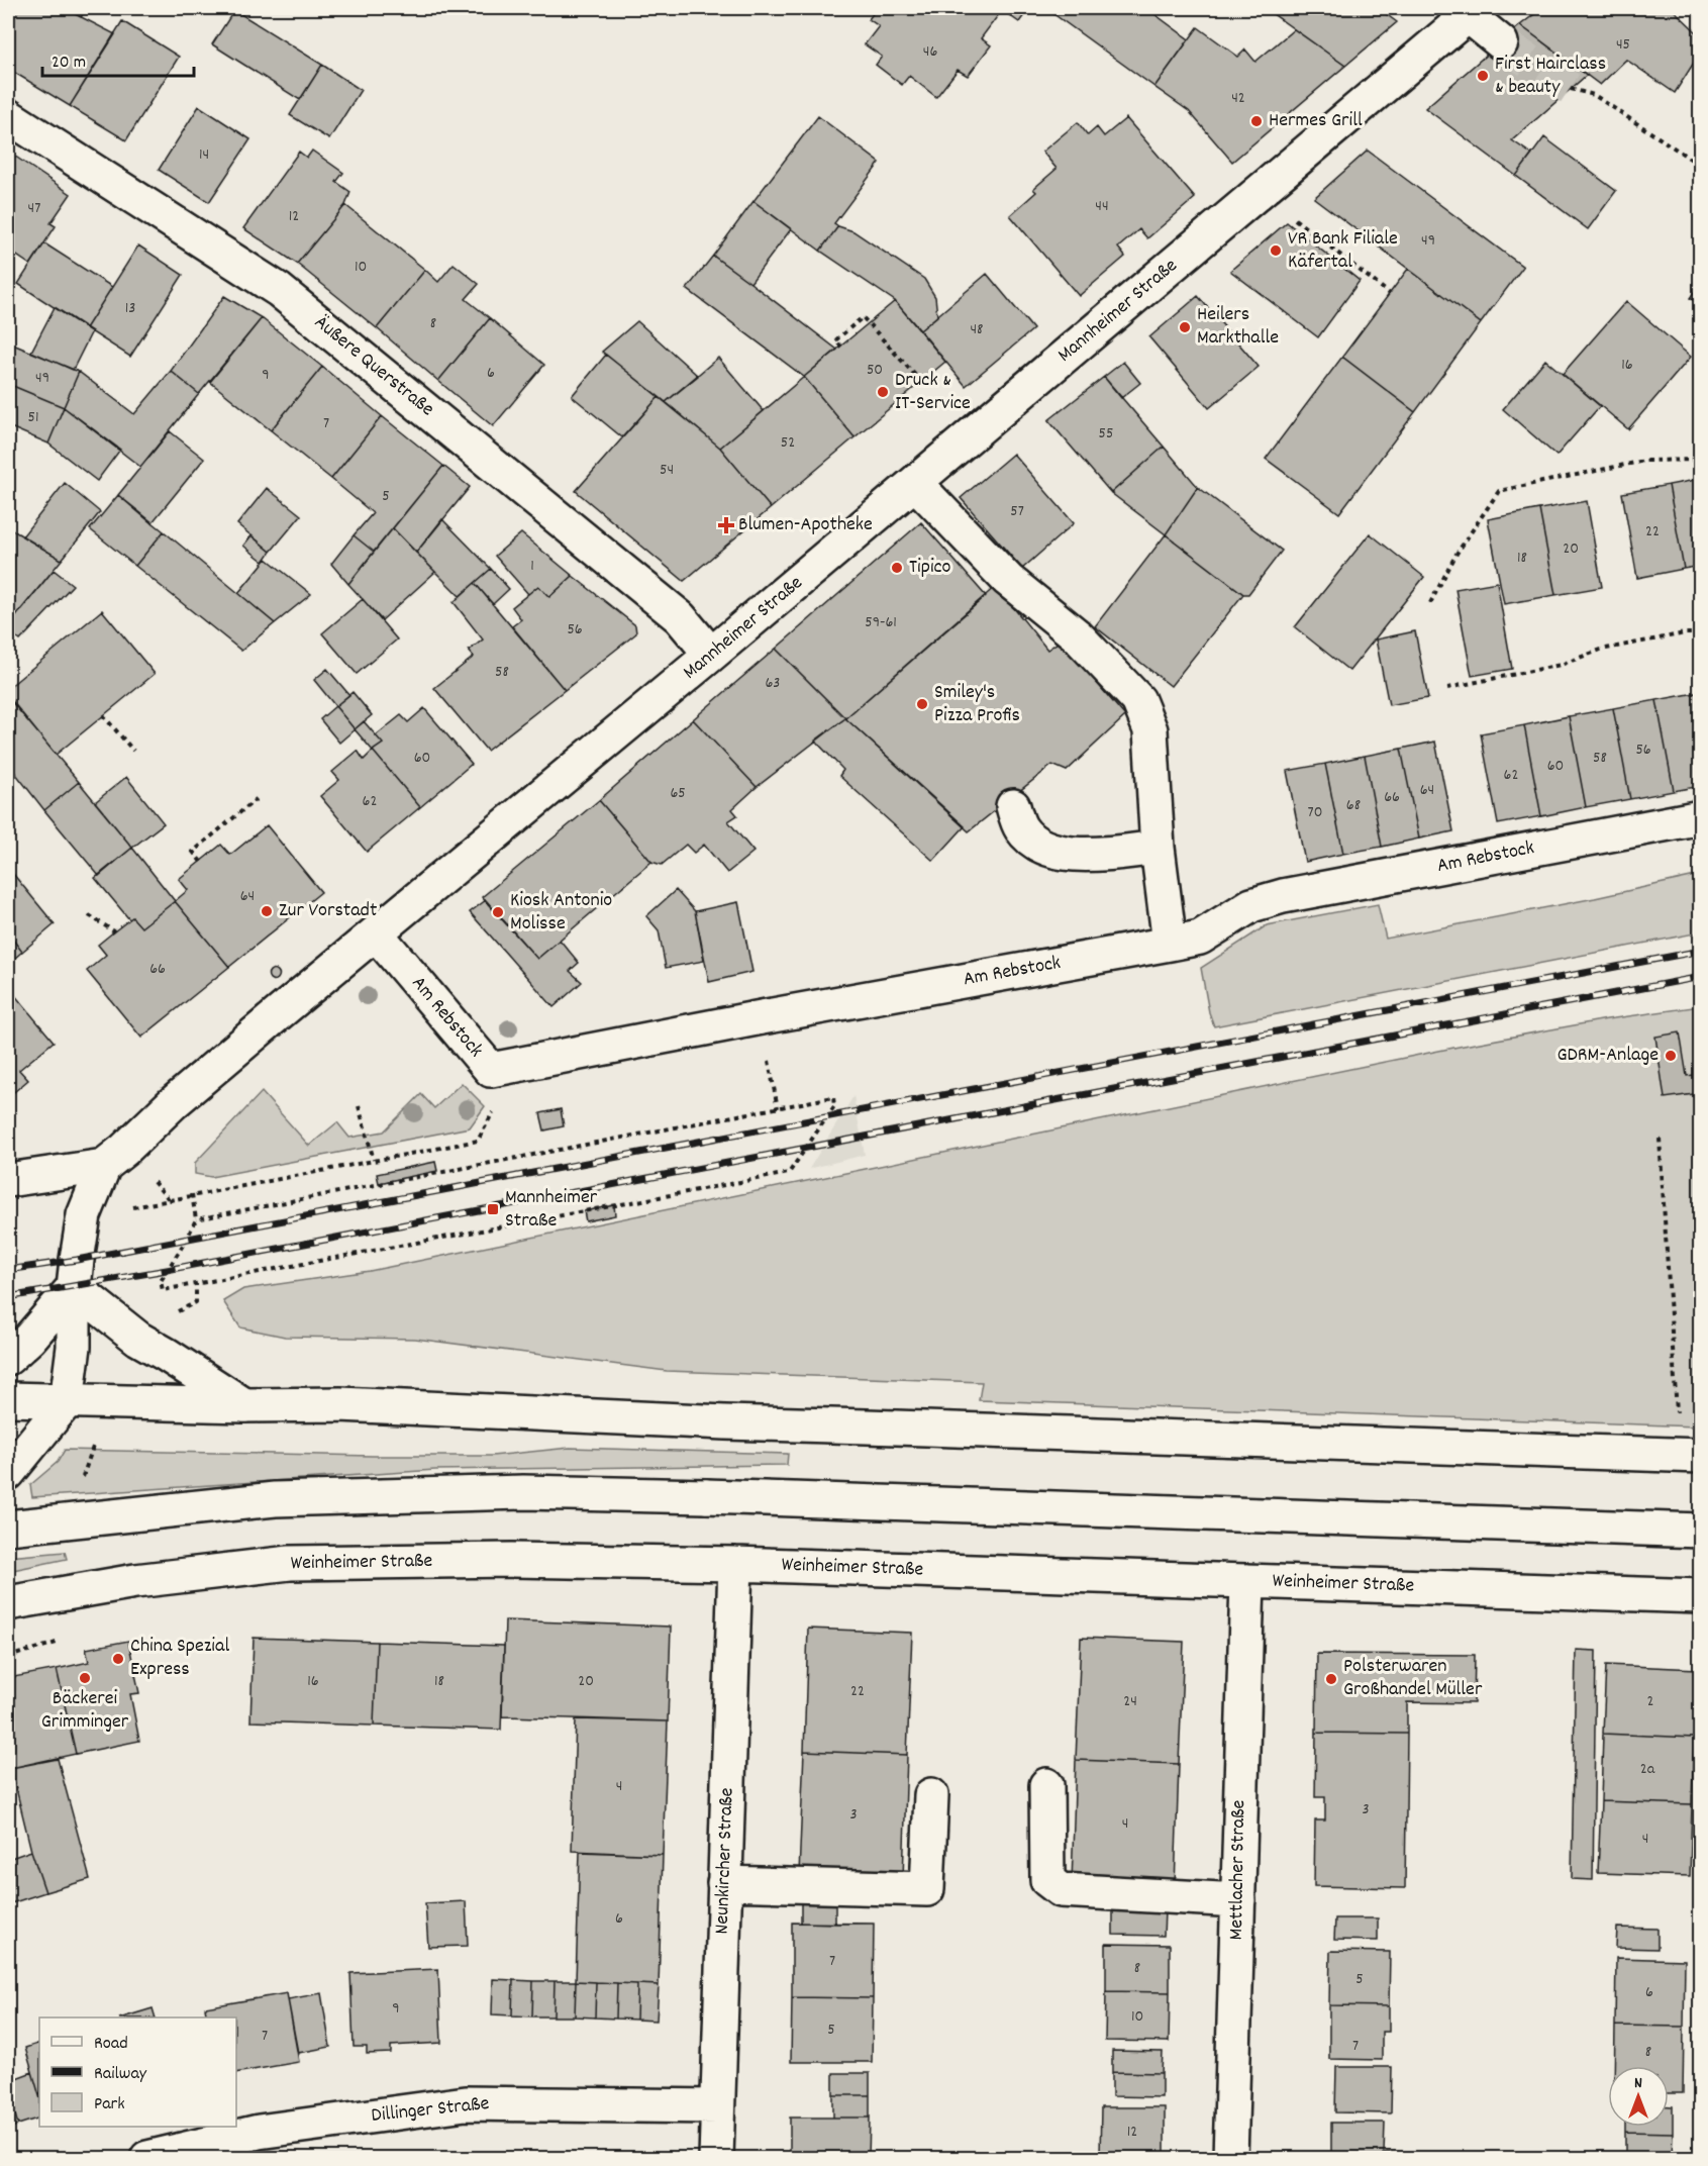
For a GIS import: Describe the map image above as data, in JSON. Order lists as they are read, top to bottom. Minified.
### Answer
{"streets":{"main road":["Mannheimer Straße","Äußere Querstraße","Am Rebstock","Weinheimer Straße","Neunkircher Straße","Mettlacher Straße","Dillinger Straße"]},"crossings":[["Mannheimer Straße","Äußere Querstraße"],["Mannheimer Straße","Am Rebstock"],["Weinheimer Straße","Neunkircher Straße"],["Weinheimer Straße","Mettlacher Straße"],["Neunkircher Straße","Dillinger Straße"]],"places":{"other":["First Hairclass & beauty","Hermes Grill","VR Bank Filiale Käfertal","Heilers Markthalle","Druck & IT-Service","Tipico","Smiley's Pizza Profis","Zur Vorstadt","Kiosk Antonio Molisse","GDRM-Anlage","China Spezial Express","Bäckerei Grimminger","Polsterwaren Großhandel Müller"],"health":["Blumen-Apotheke"],"transit":["Mannheimer Straße"]},"house_numbers":["45","46","42","14","44","47","12","49","10","13","8","48","16","50","6","9","49","51","7","55","52","54","5","57","22","20","18","1","59-61","56","58","63","56","60","58","60","62","64","65","66","62","68","70","64","66","16","18","20","22","24","2","2a","4","3","3","4","4","6","7","8","5","6","9","10","5","7","7","8","12"],"legend":["Road","Railway","Park"],"scale_bar":"20 m","north":"top"}
